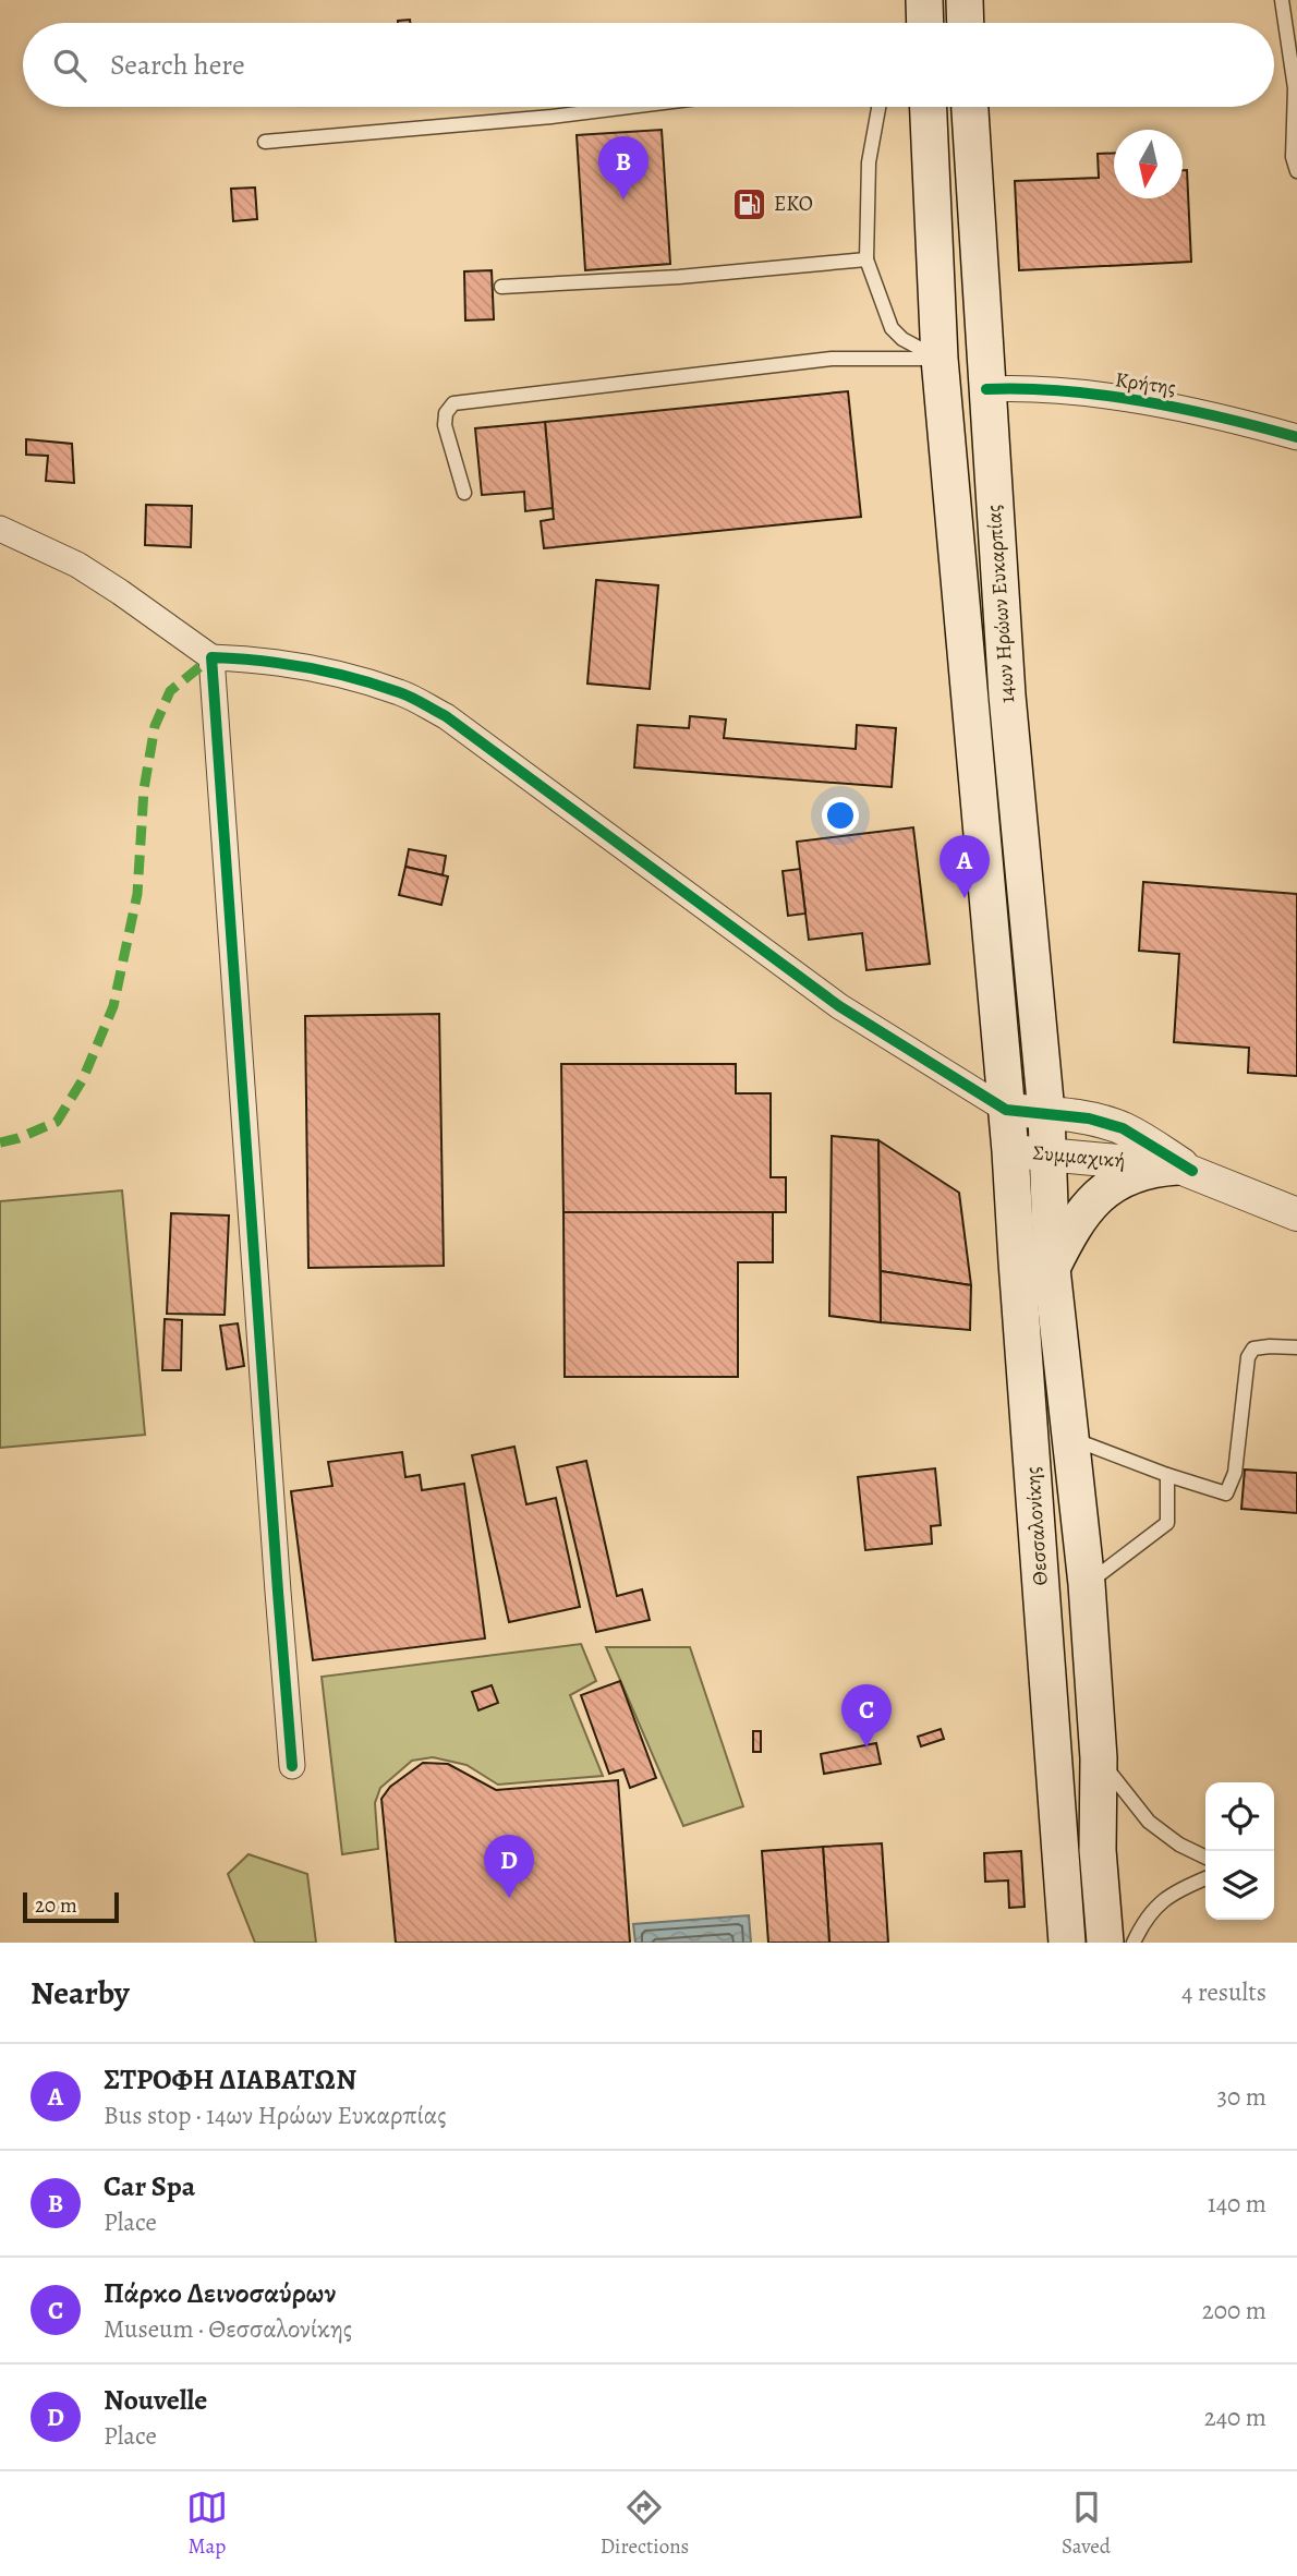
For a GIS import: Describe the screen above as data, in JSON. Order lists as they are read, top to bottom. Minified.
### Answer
{"streets":{"main road":["14ων Ηρώων Ευκαρπίας","Θεσσαλονίκης"],"street":["Κρήτης","Συμμαχική"]},"crossings":[["Κρήτης","14ων Ηρώων Ευκαρπίας"],["14ων Ηρώων Ευκαρπίας","Συμμαχική"],["14ων Ηρώων Ευκαρπίας","Θεσσαλονίκης"],["Συμμαχική","Θεσσαλονίκης"]],"places":{"fuel station":["ΕΚΟ"]},"scale_bar":"20 m","north":"bottom","page":{"search":"Search here","pins":["B","A","C","D"],"scale":"20 m","heading":["Nearby","4 results"],"list":[{"mark":"A","name":"ΣΤΡΟΦΗ ΔΙΑΒΑΤΩΝ","note":"Bus stop · 14ων Ηρώων Ευκαρπίας","value":"30 m"},{"mark":"B","name":"Car Spa","note":"Place","value":"140 m"},{"mark":"C","name":"Πάρκο Δεινοσαύρων","note":"Museum · Θεσσαλονίκης","value":"200 m"},{"mark":"D","name":"Nouvelle","note":"Place","value":"240 m"}],"nav":["Map","Directions","Saved"]}}
